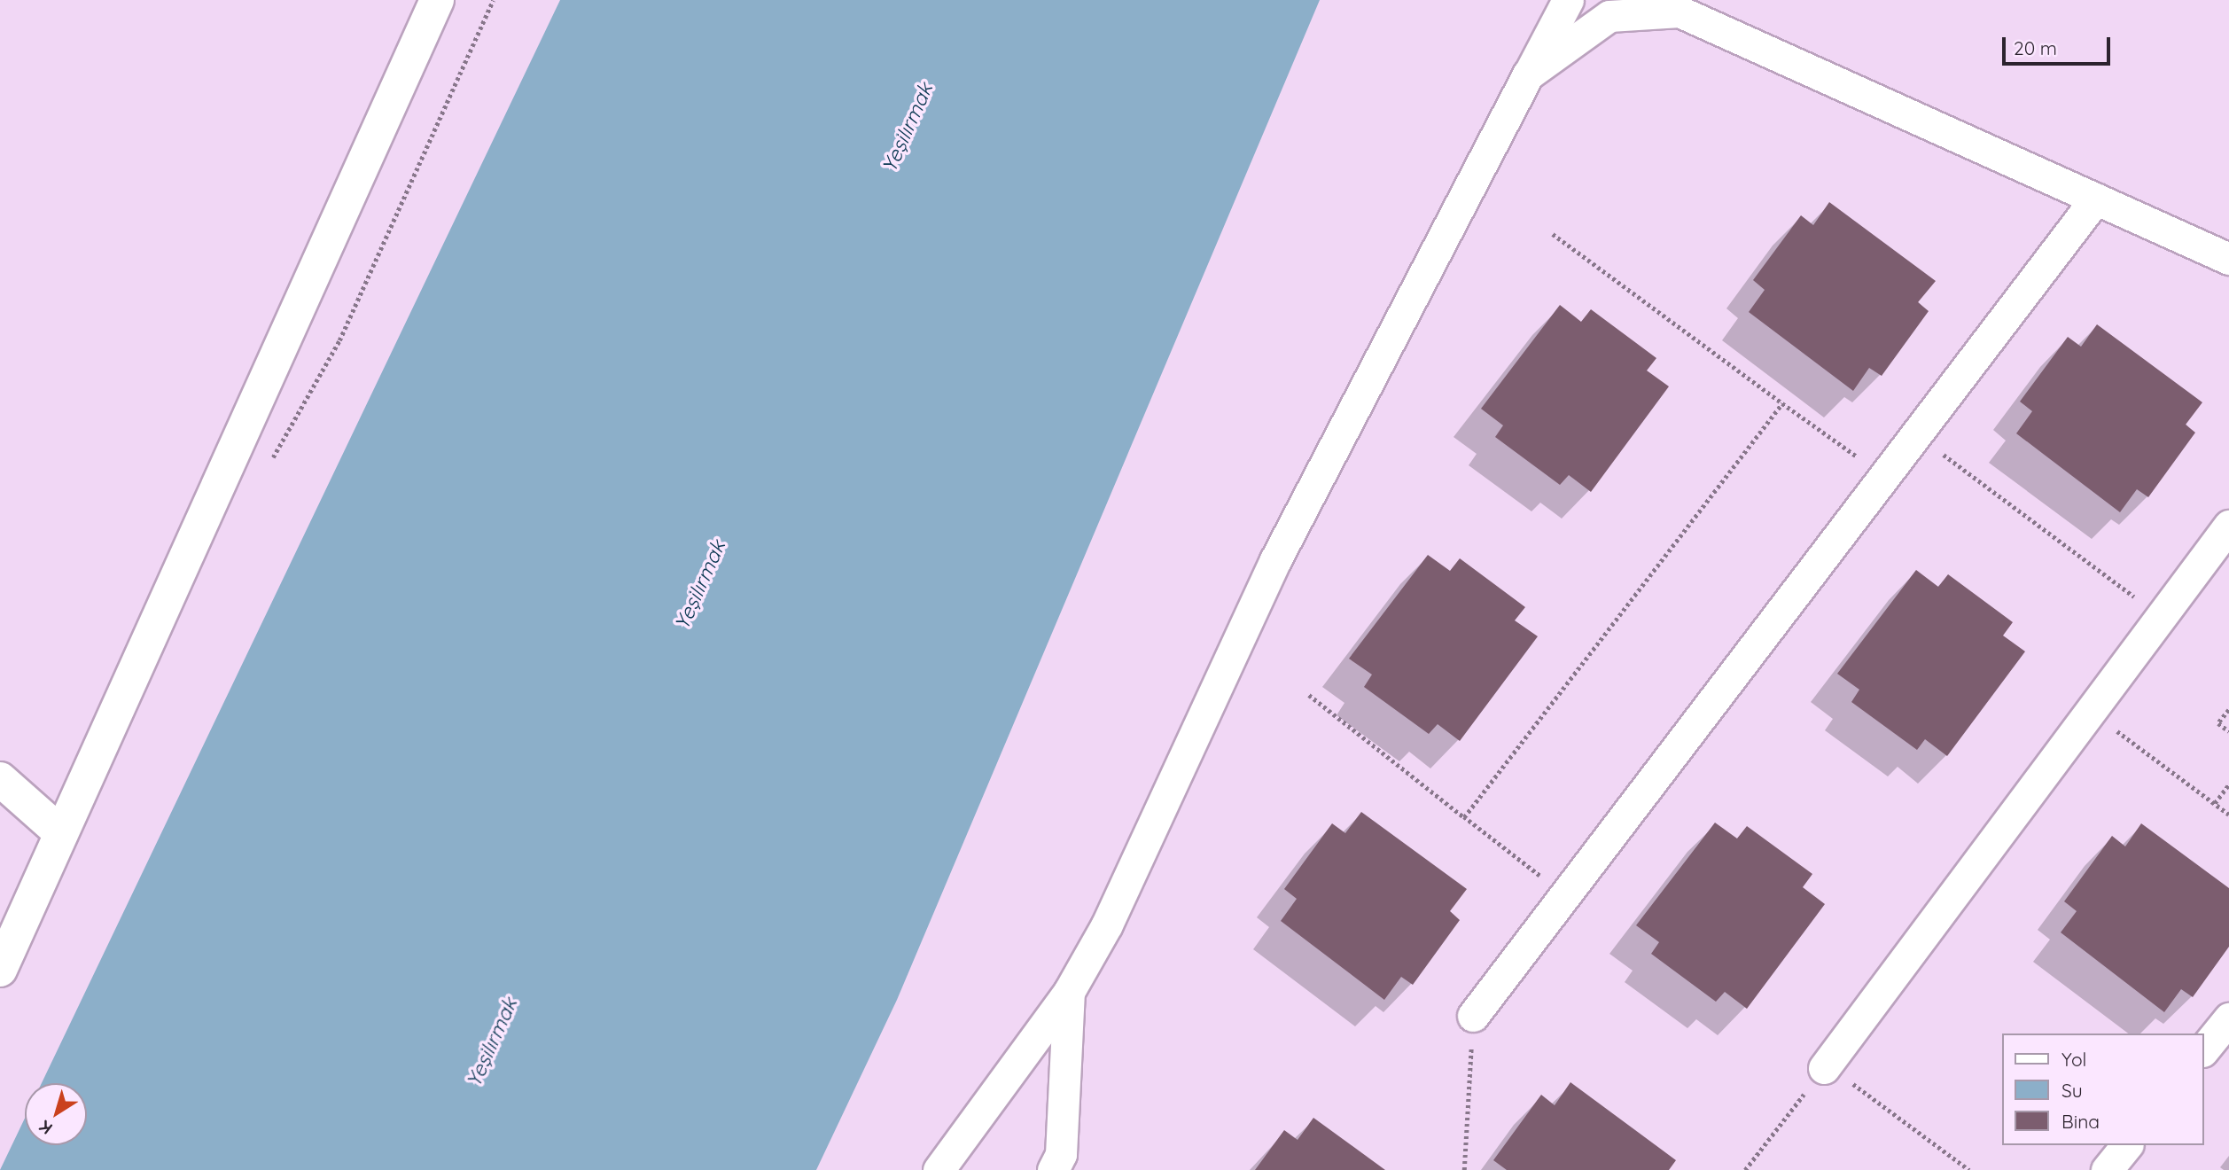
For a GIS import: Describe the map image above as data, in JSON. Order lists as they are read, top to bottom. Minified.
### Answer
{"water":["Yeşilırmak"],"legend":["Yol","Su","Bina"],"scale_bar":"20 m","north":"bottom left"}
